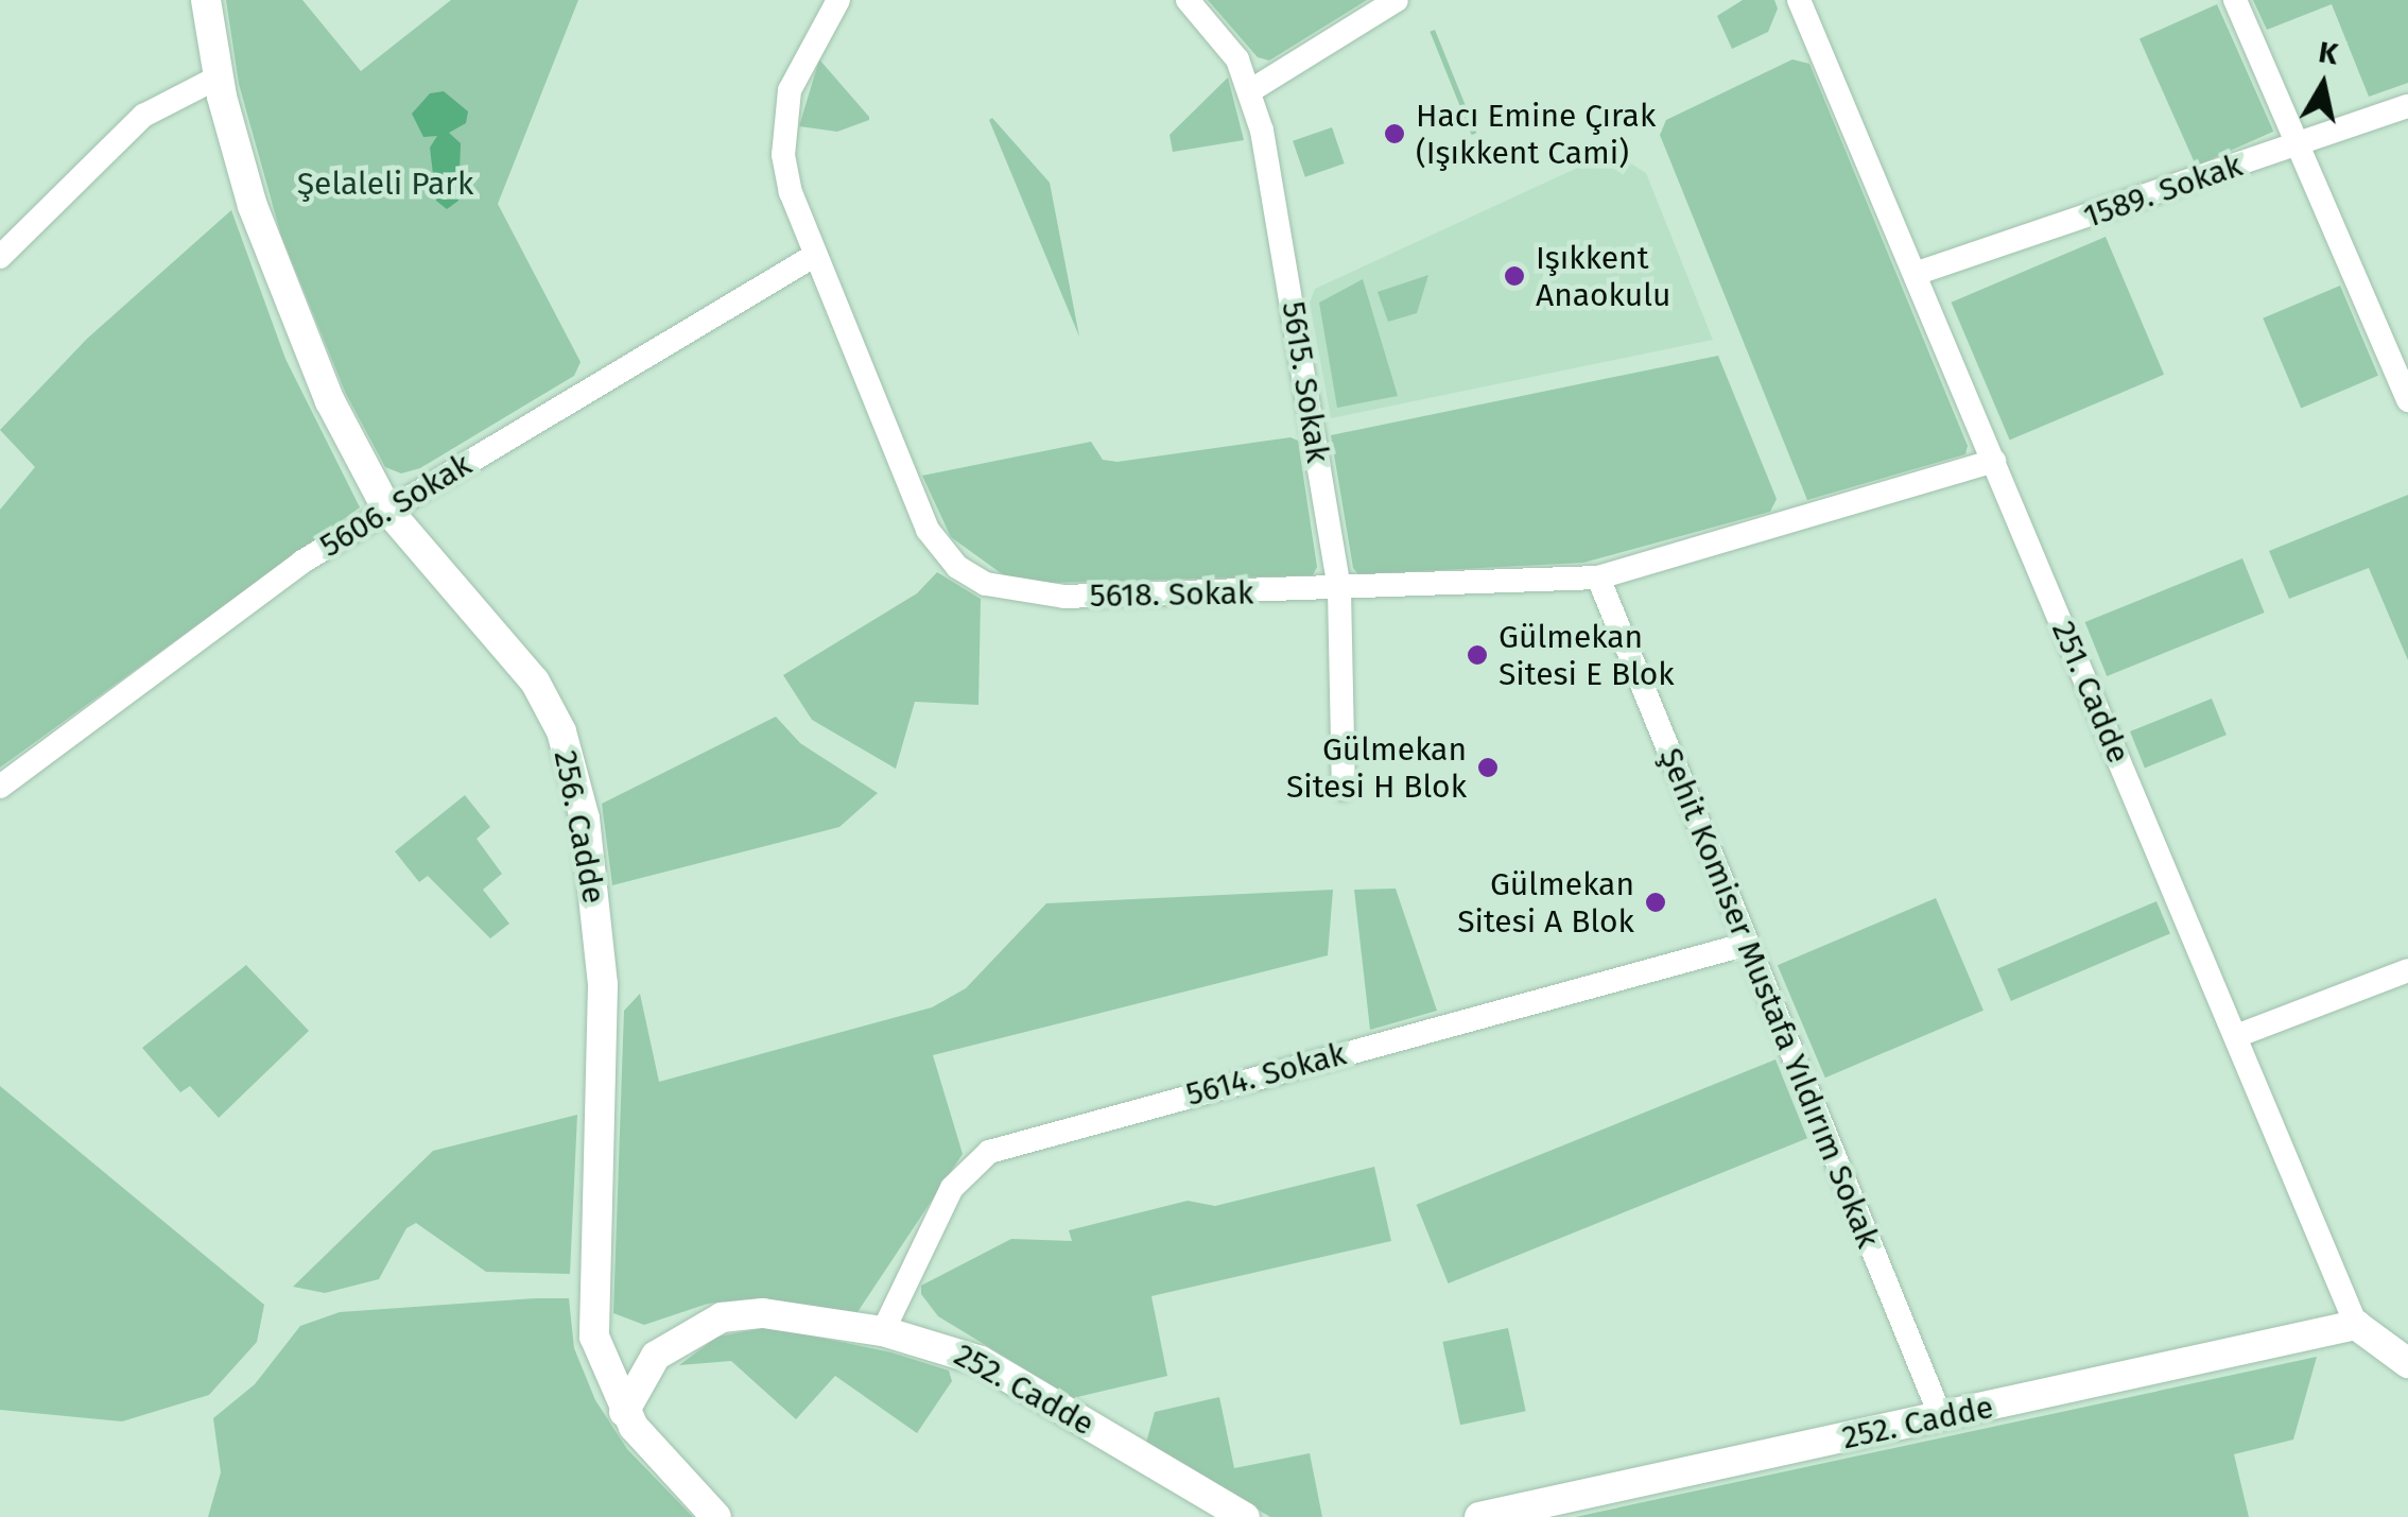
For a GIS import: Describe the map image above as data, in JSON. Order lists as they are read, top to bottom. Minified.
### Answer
{"streets":{"street":["1589. Sokak","5615. Sokak","5606. Sokak","5618. Sokak","251. Cadde","256. Cadde","Şehit Komiser Mustafa Yıldırım Sokak","5614. Sokak","252. Cadde"]},"crossings":[["1589. Sokak","251. Cadde"],["5615. Sokak","5618. Sokak"],["5606. Sokak","5618. Sokak"],["5606. Sokak","256. Cadde"],["5618. Sokak","251. Cadde"],["5618. Sokak","Şehit Komiser Mustafa Yıldırım Sokak"],["251. Cadde","252. Cadde"],["256. Cadde","252. Cadde"],["Şehit Komiser Mustafa Yıldırım Sokak","5614. Sokak"],["Şehit Komiser Mustafa Yıldırım Sokak","252. Cadde"],["5614. Sokak","252. Cadde"]],"parks":["Şelaleli Park"],"places":["Hacı Emine Çırak (Işıkkent Cami)","Işıkkent Anaokulu","Gülmekan Sitesi E Blok","Gülmekan Sitesi H Blok","Gülmekan Sitesi A Blok"],"north":"top"}
